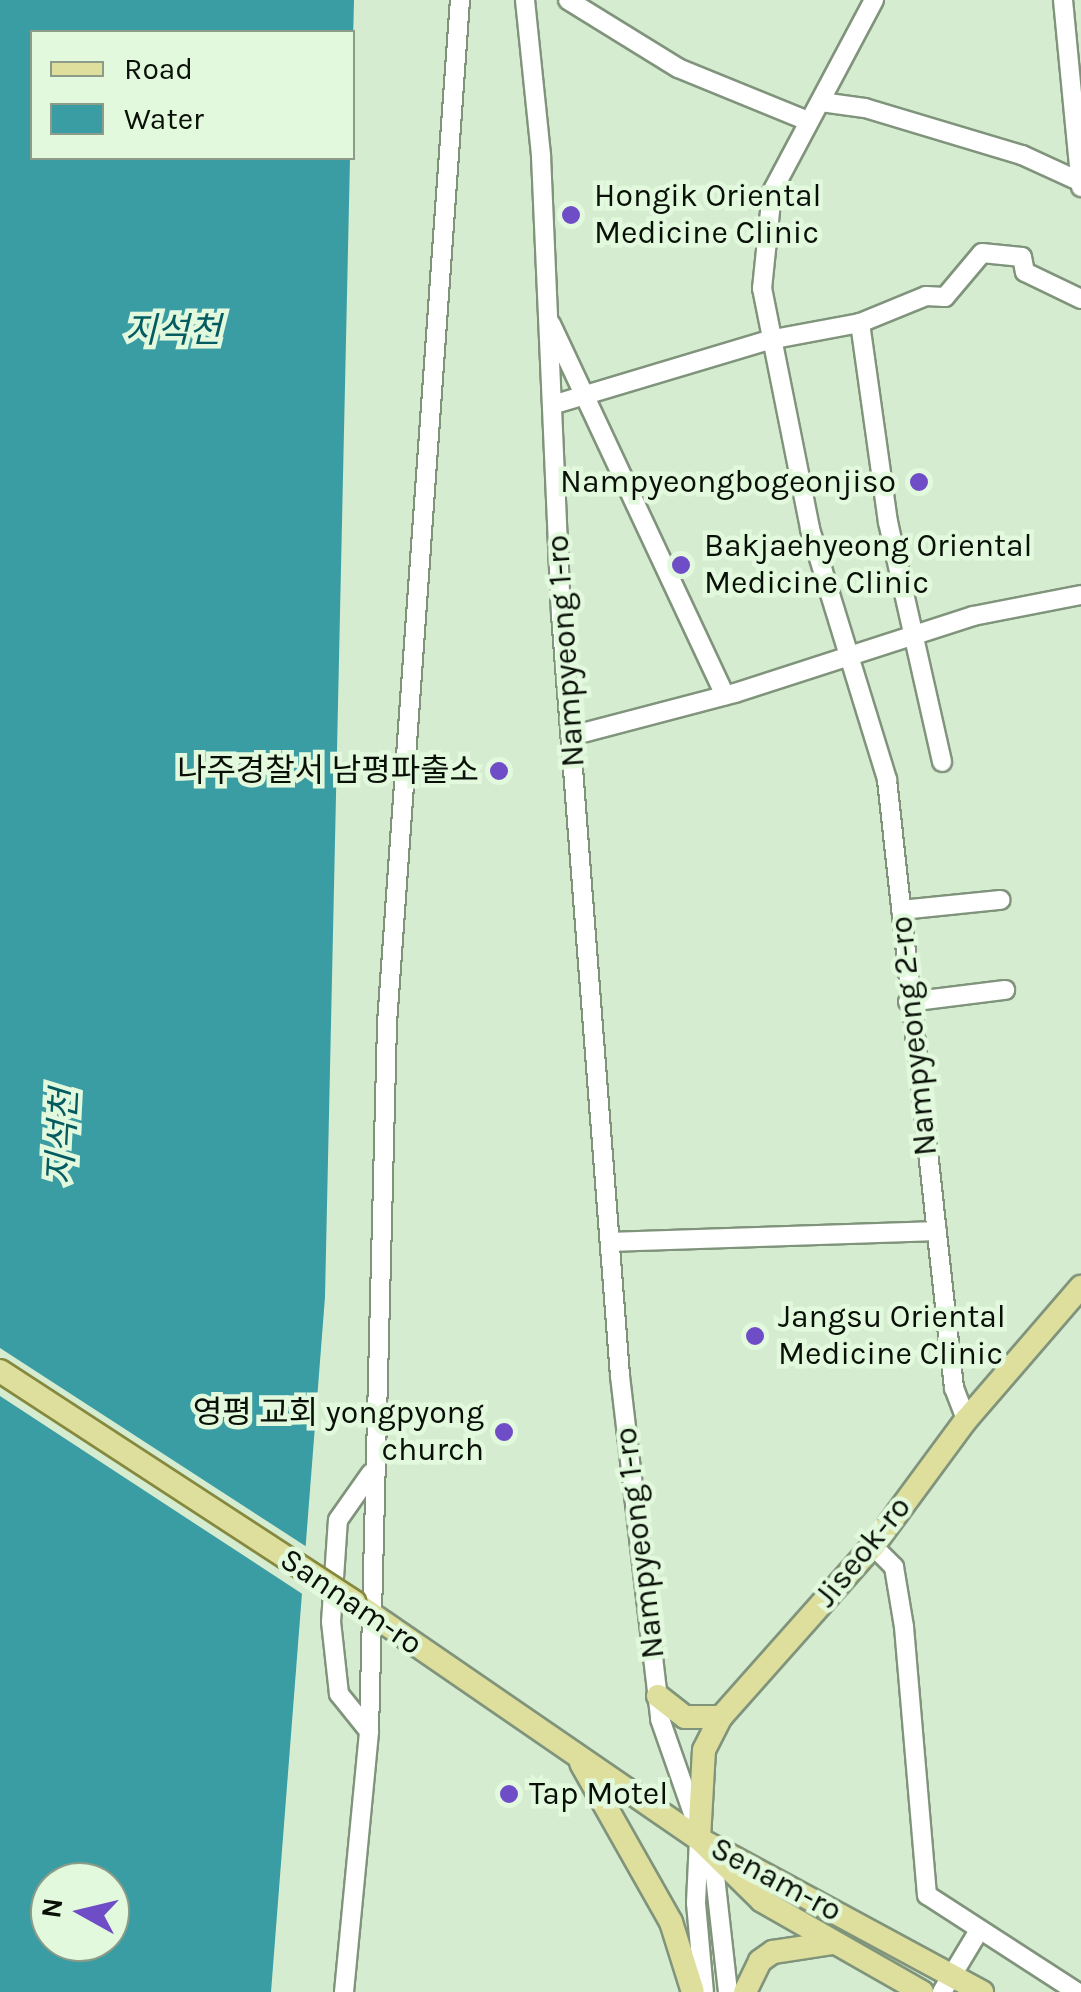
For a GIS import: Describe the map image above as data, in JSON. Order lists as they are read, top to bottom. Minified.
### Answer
{"streets":{"main road":["Jiseok-ro","Sannam-ro","Senam-ro"],"street":["Nampyeong 1-ro","Nampyeong 2-ro"]},"crossings":[["Nampyeong 1-ro","Jiseok-ro"],["Nampyeong 1-ro","Sannam-ro"],["Nampyeong 1-ro","Senam-ro"],["Nampyeong 2-ro","Jiseok-ro"],["Jiseok-ro","Sannam-ro"],["Jiseok-ro","Senam-ro"],["Sannam-ro","Senam-ro"]],"water":["지석천"],"places":["Hongik Oriental Medicine Clinic","Nampyeongbogeonjiso","Bakjaehyeong Oriental Medicine Clinic","나주경찰서 남평파출소","Jangsu Oriental Medicine Clinic","영평 교회 yongpyong church","Tap Motel"],"legend":["Road","Water"],"north":"left"}
